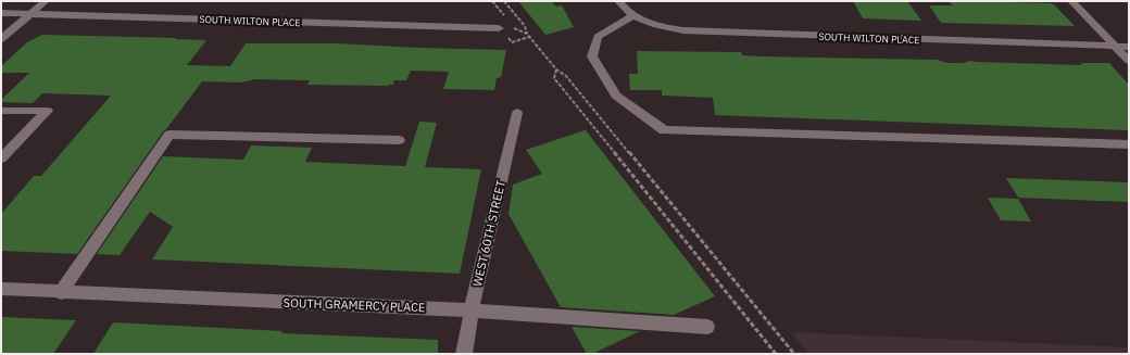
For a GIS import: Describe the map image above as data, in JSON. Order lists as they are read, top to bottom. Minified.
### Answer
{"streets":{"street":["SOUTH WILTON PLACE","WEST 60TH STREET","SOUTH GRAMERCY PLACE"]},"crossings":[["WEST 60TH STREET","SOUTH GRAMERCY PLACE"]]}
